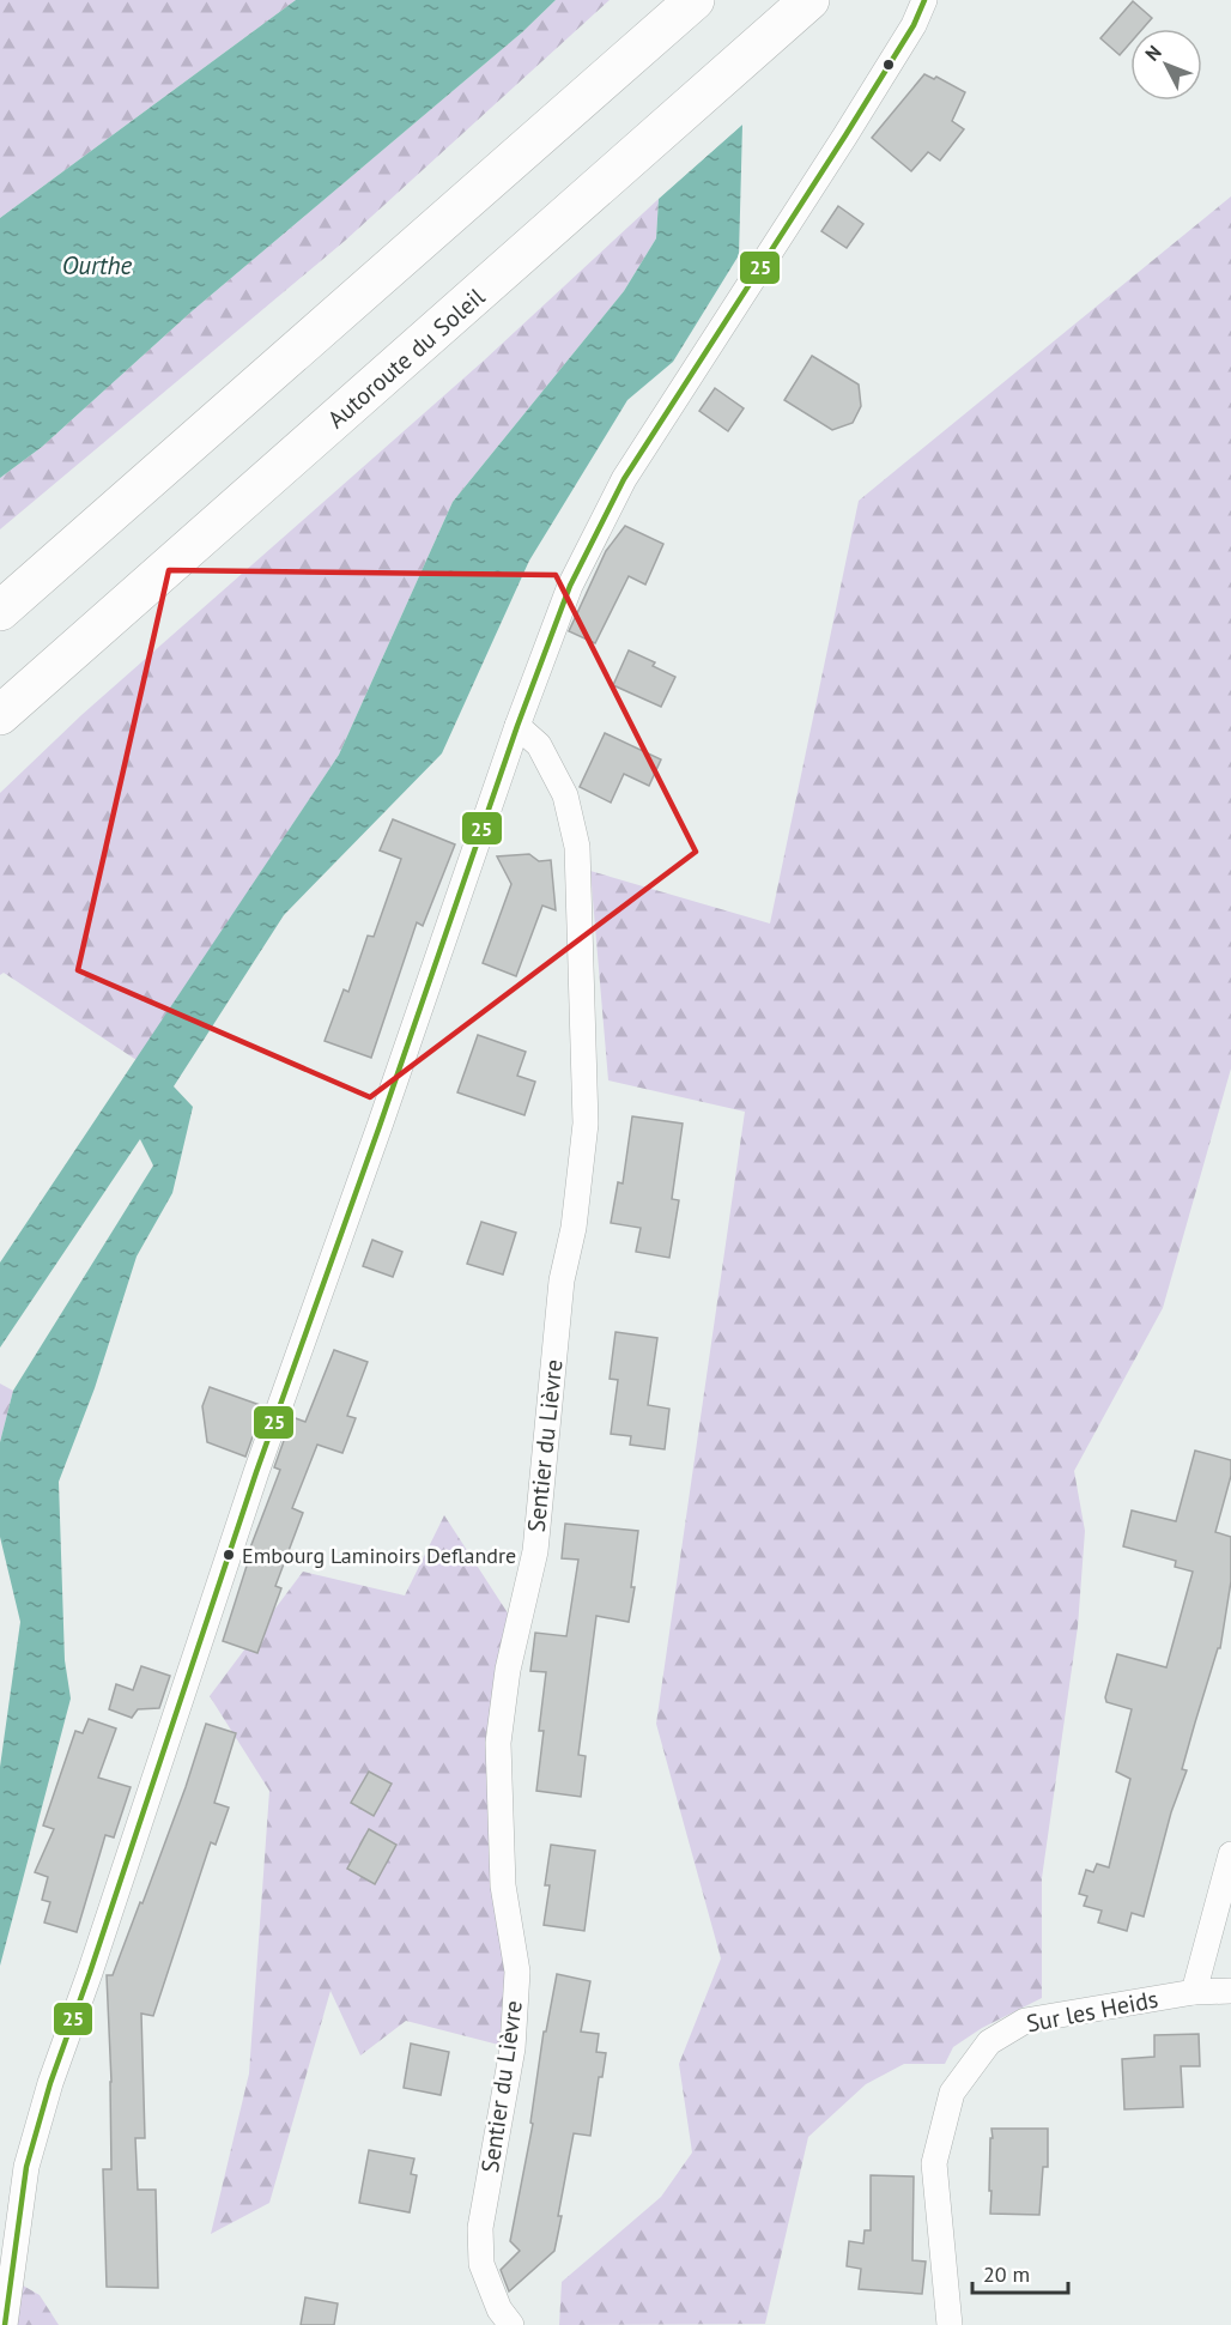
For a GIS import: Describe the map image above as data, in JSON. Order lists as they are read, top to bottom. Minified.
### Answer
{"streets":{"highway":["Autoroute du Soleil"],"street":["Sentier du Lièvre","Sur les Heids"]},"water":["Ourthe"],"places":["Embourg Laminoirs Deflandre"],"lines":["transit line 25"],"scale_bar":"20 m","north":"top left"}
